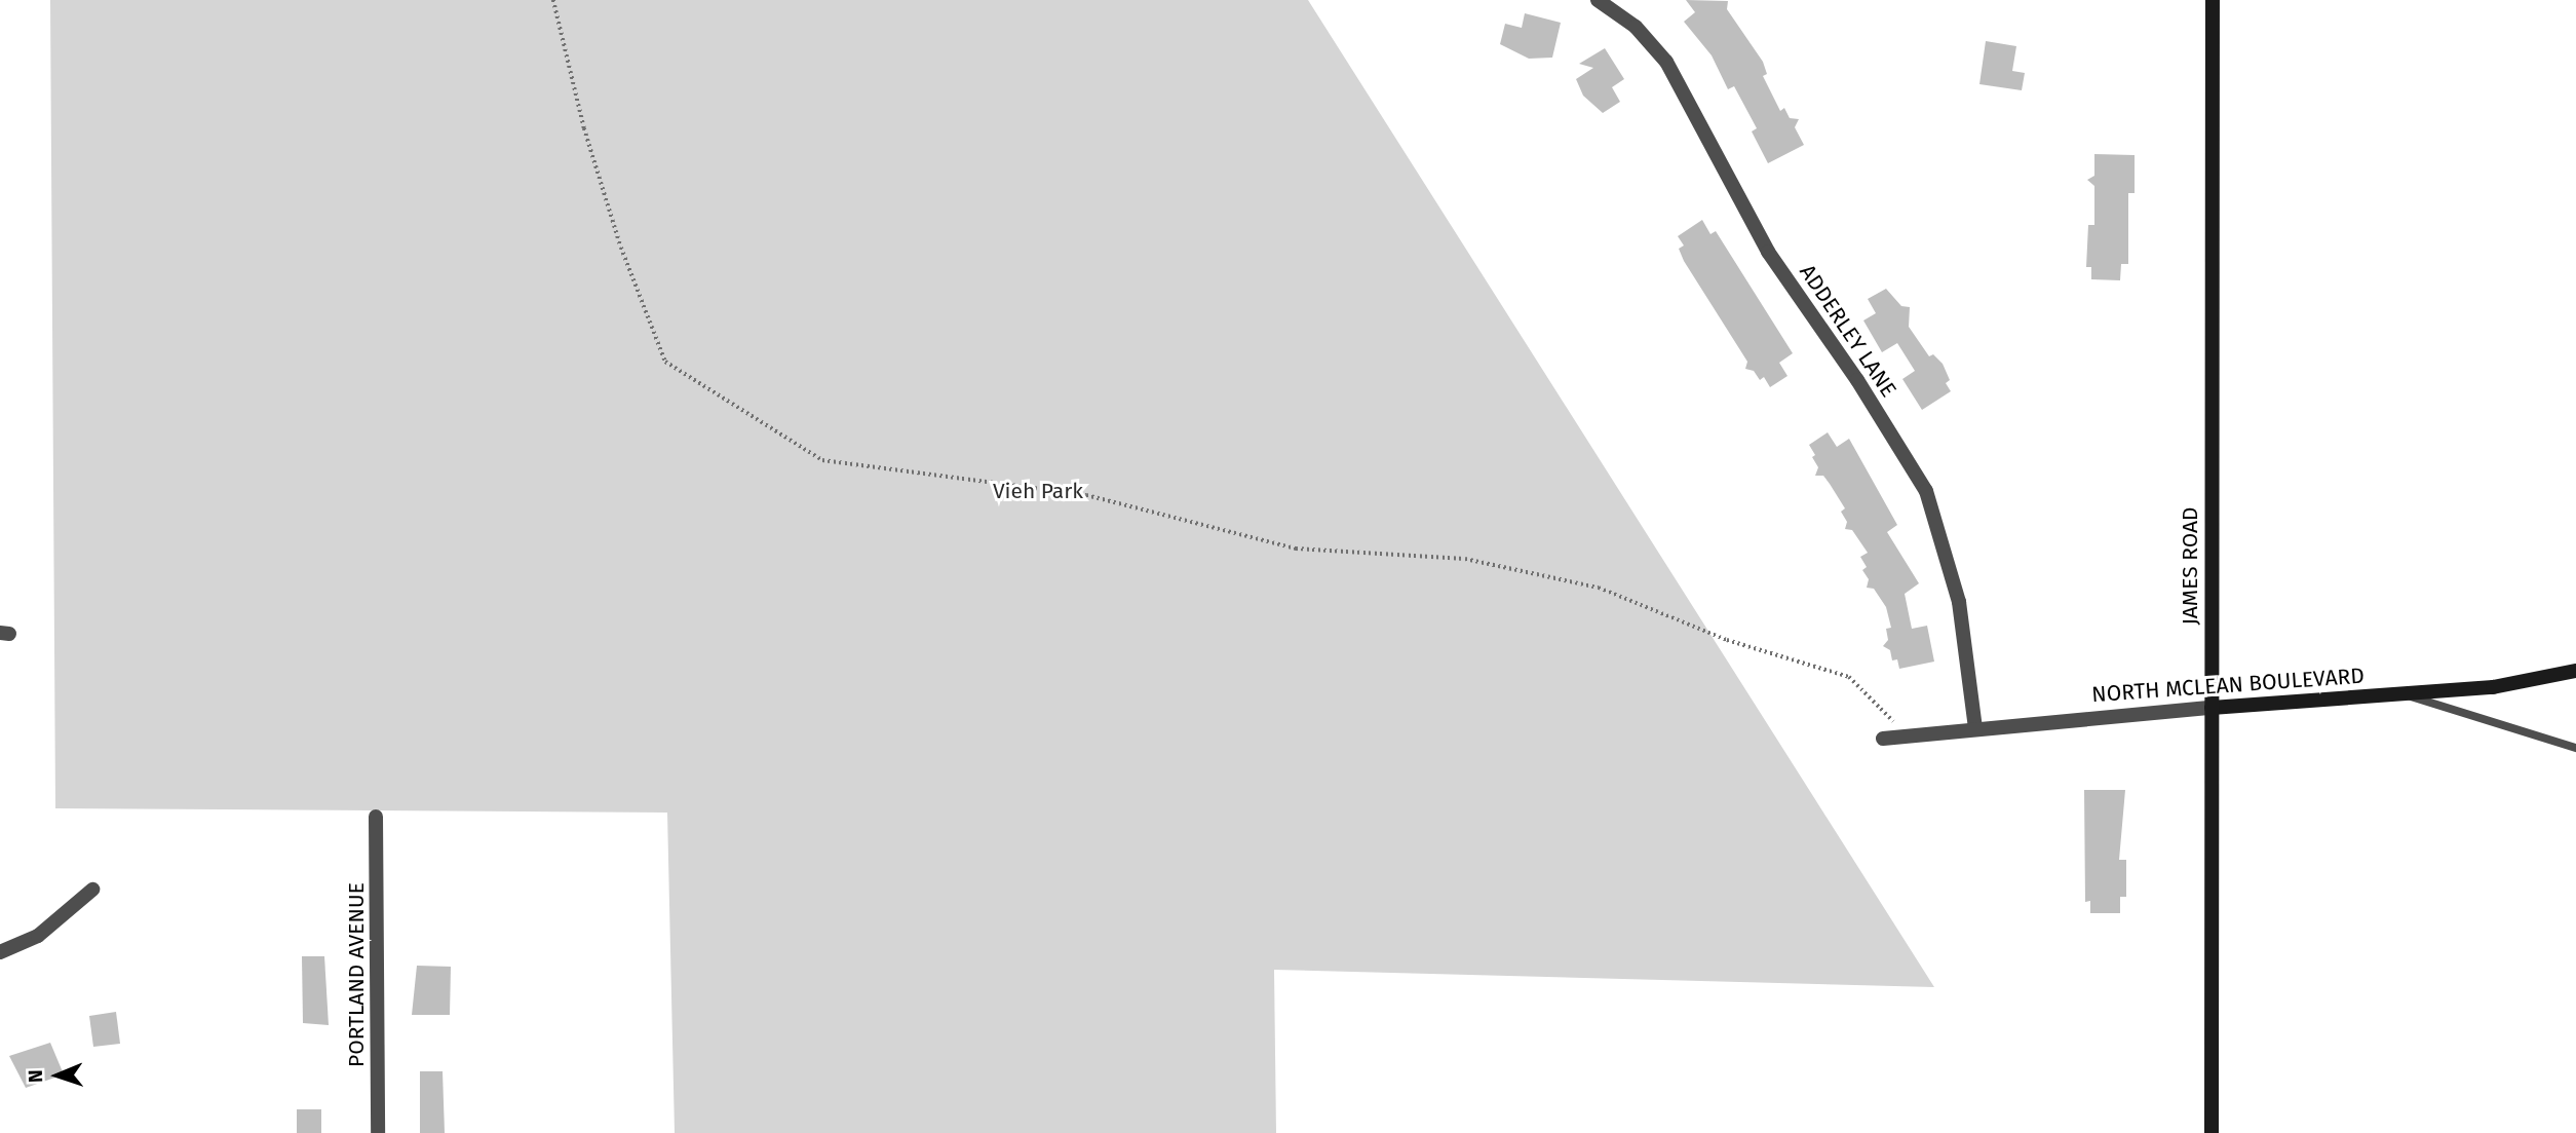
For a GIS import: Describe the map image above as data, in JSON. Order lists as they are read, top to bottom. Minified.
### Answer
{"streets":{"main road":["JAMES ROAD","NORTH MCLEAN BOULEVARD"],"street":["ADDERLEY LANE","PORTLAND AVENUE"]},"crossings":[["ADDERLEY LANE","NORTH MCLEAN BOULEVARD"],["JAMES ROAD","NORTH MCLEAN BOULEVARD"]],"parks":["Vieh Park"],"north":"left"}
